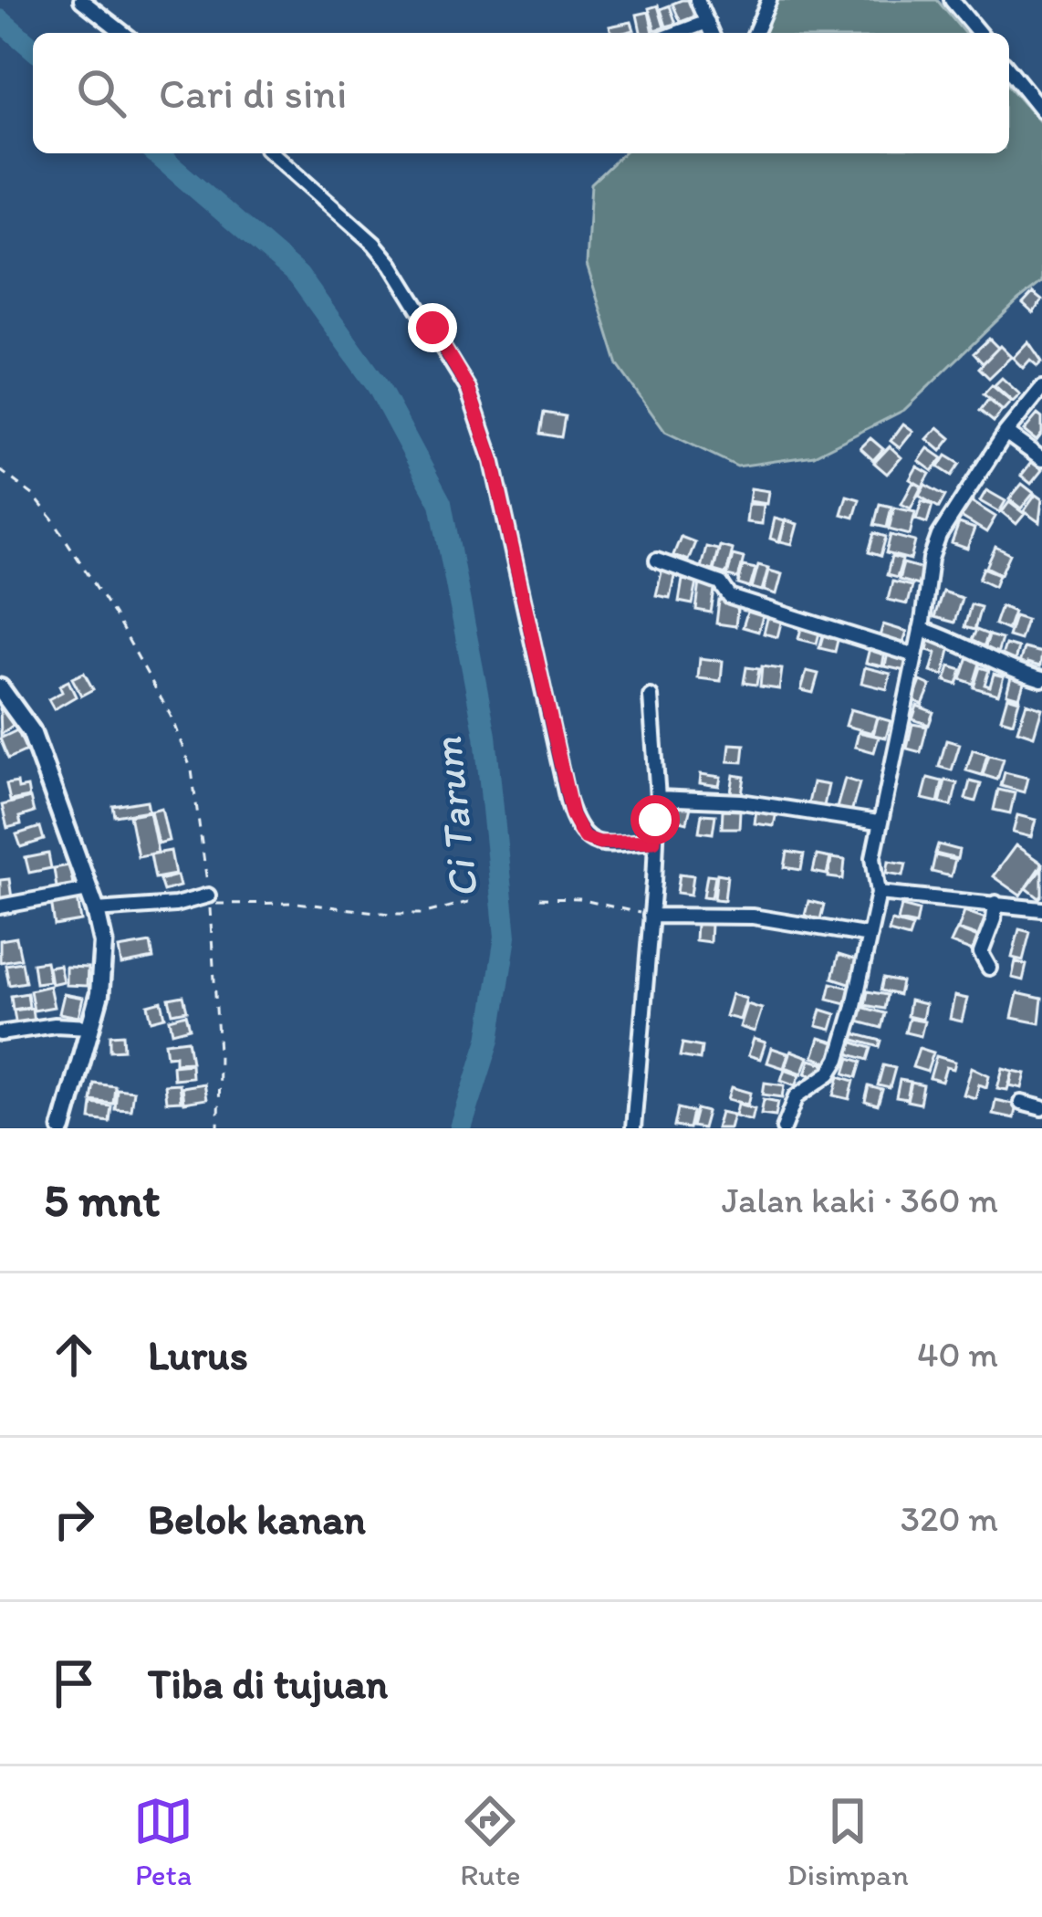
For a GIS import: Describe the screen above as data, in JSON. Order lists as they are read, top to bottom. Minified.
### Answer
{"water":["Ci Tarum"],"page":{"search":"Cari di sini","heading":["5 mnt","Jalan kaki · 360 m"],"list":[["Lurus","40 m"],["Belok kanan","320 m"],"Tiba di tujuan"],"nav":["Peta","Rute","Disimpan"]}}
